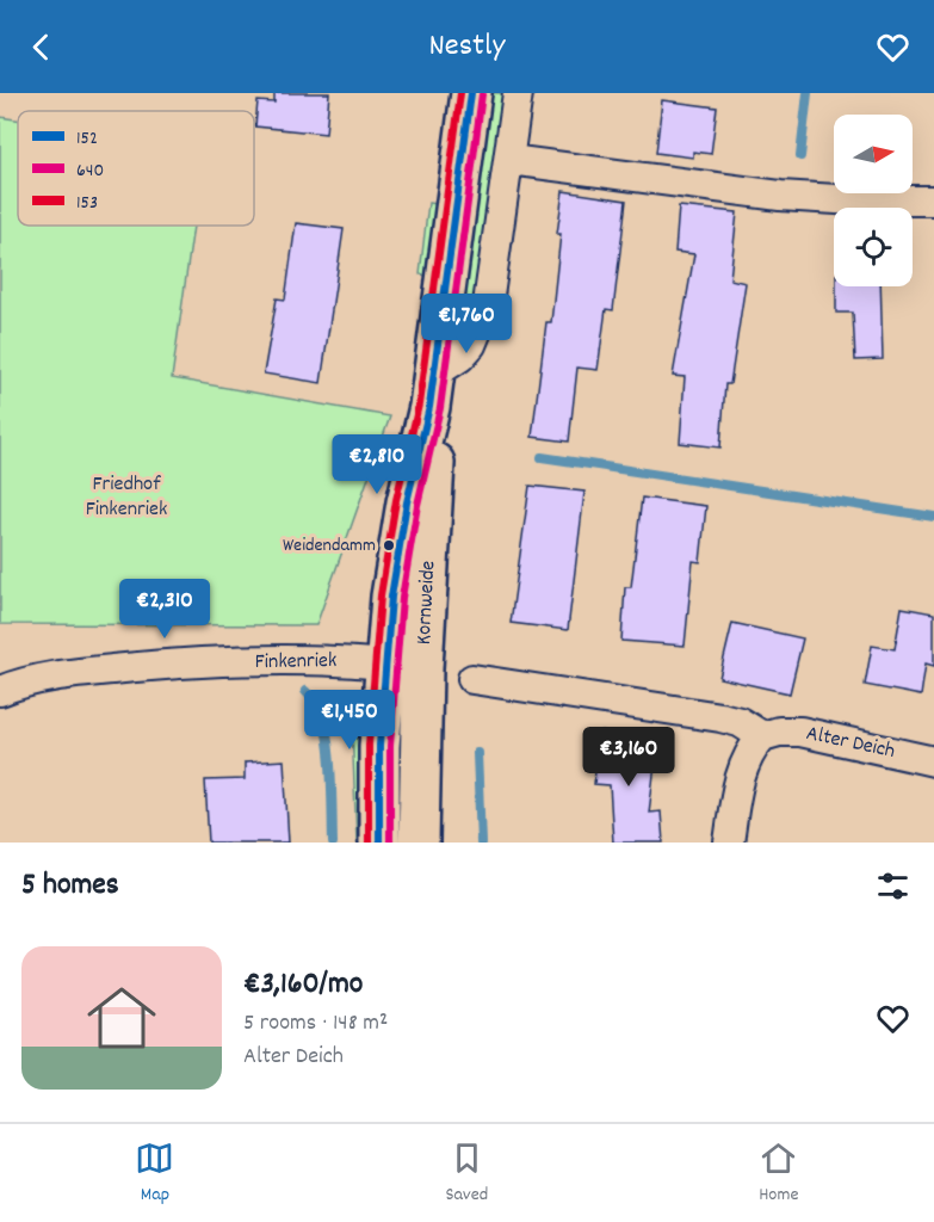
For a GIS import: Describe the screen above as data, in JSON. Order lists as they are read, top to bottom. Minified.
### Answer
{"streets":{"main road":["Kornweide"],"street":["Finkenriek","Alter Deich"]},"crossings":[["Kornweide","Finkenriek"]],"parks":["Friedhof Finkenriek"],"places":["Weidendamm"],"lines":["transit line 152","transit line 153","transit line 640"],"legend":["152","640","153"],"north":"right","page":{"header":"Nestly","price":["€1,760","€2,810","€2,310","€1,450","€3,160"],"heading":"5 homes","list":[{"name":"€3,160/mo","note":"5 rooms · 148 m² · Alter Deich"}],"tabs":["Map","Saved","Home"]}}
